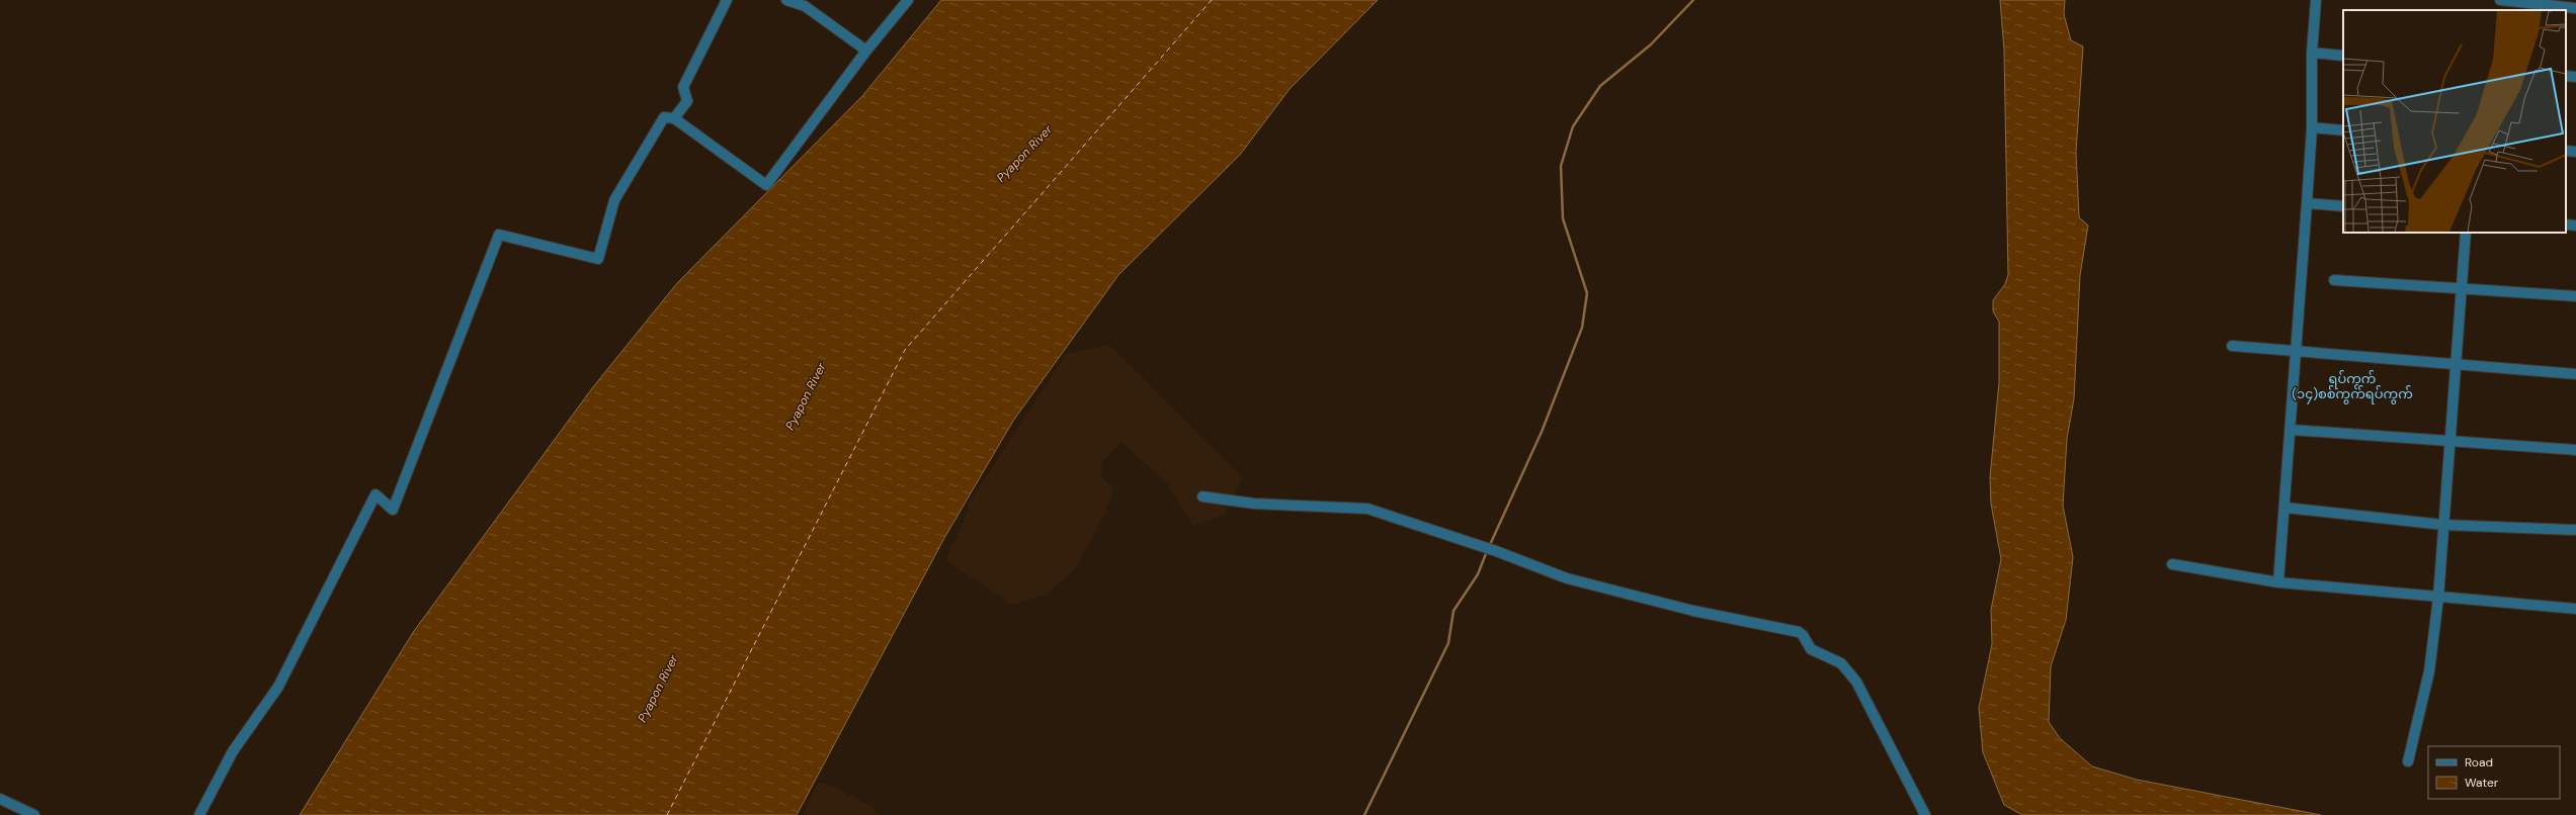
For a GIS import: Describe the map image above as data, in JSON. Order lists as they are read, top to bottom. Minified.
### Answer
{"districts":["ရပ်ကွက် (၁၄)စစ်ကွက်ရပ်ကွက်"],"water":["Pyapon River"],"legend":["Road","Water"]}
